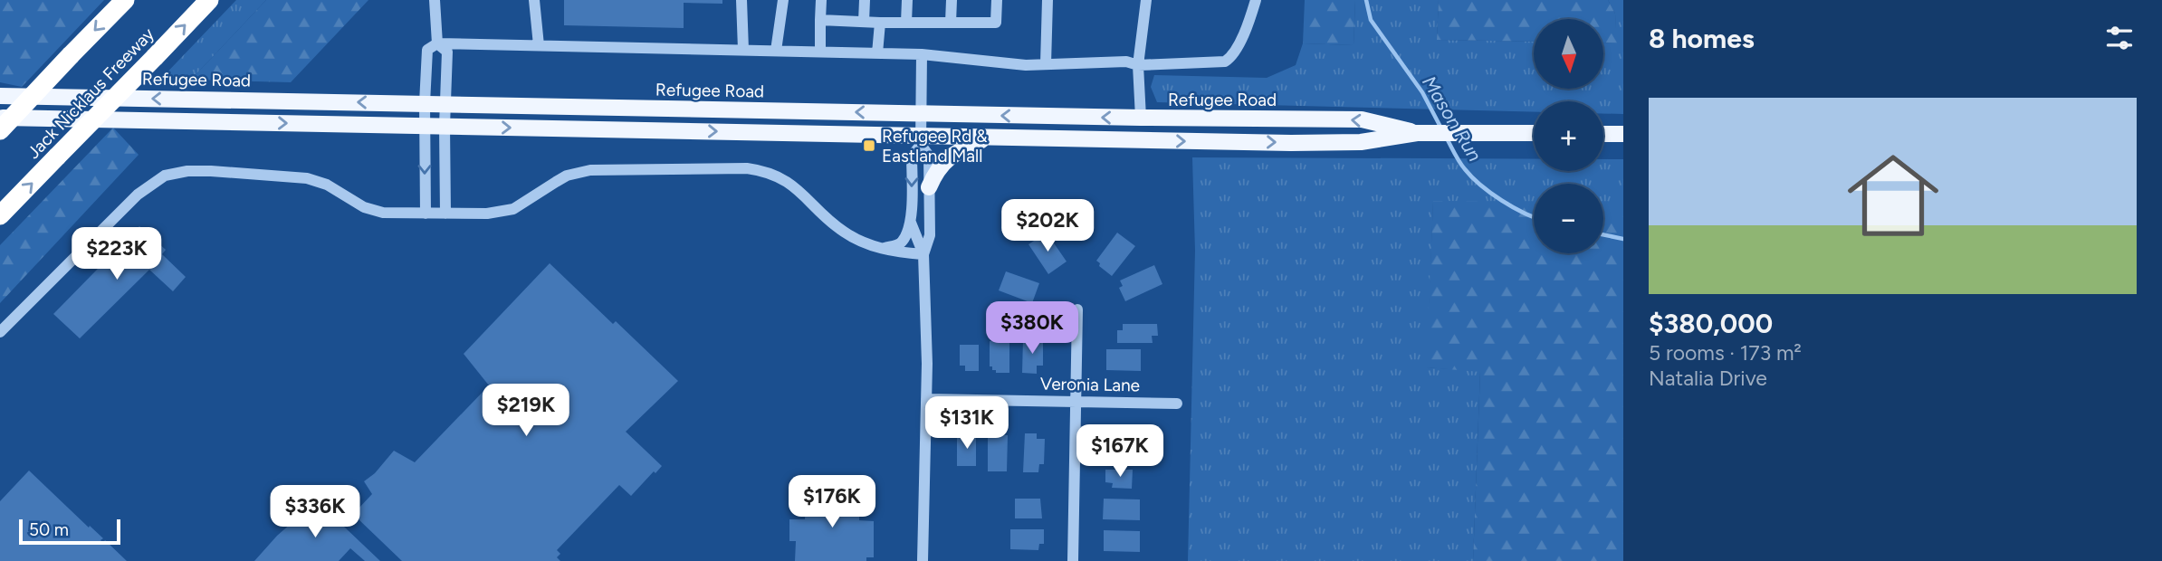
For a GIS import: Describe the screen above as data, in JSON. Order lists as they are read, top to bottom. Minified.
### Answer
{"streets":{"highway":["Jack Nicklaus Freeway"],"main road":["Refugee Road"],"street":["Veronia Lane"]},"water":["Mason Run"],"places":{"transit":["Refugee Rd & Eastland Mall"]},"scale_bar":"50 m","north":"bottom","page":{"heading":"8 homes","map_buttons":["+","−"],"list":[{"name":"$380,000","note":"5 rooms · 173 m² · Natalia Drive"}],"price":["$202K","$223K","$380K","$219K","$131K","$167K","$176K","$336K"],"scale":"50 m"}}
